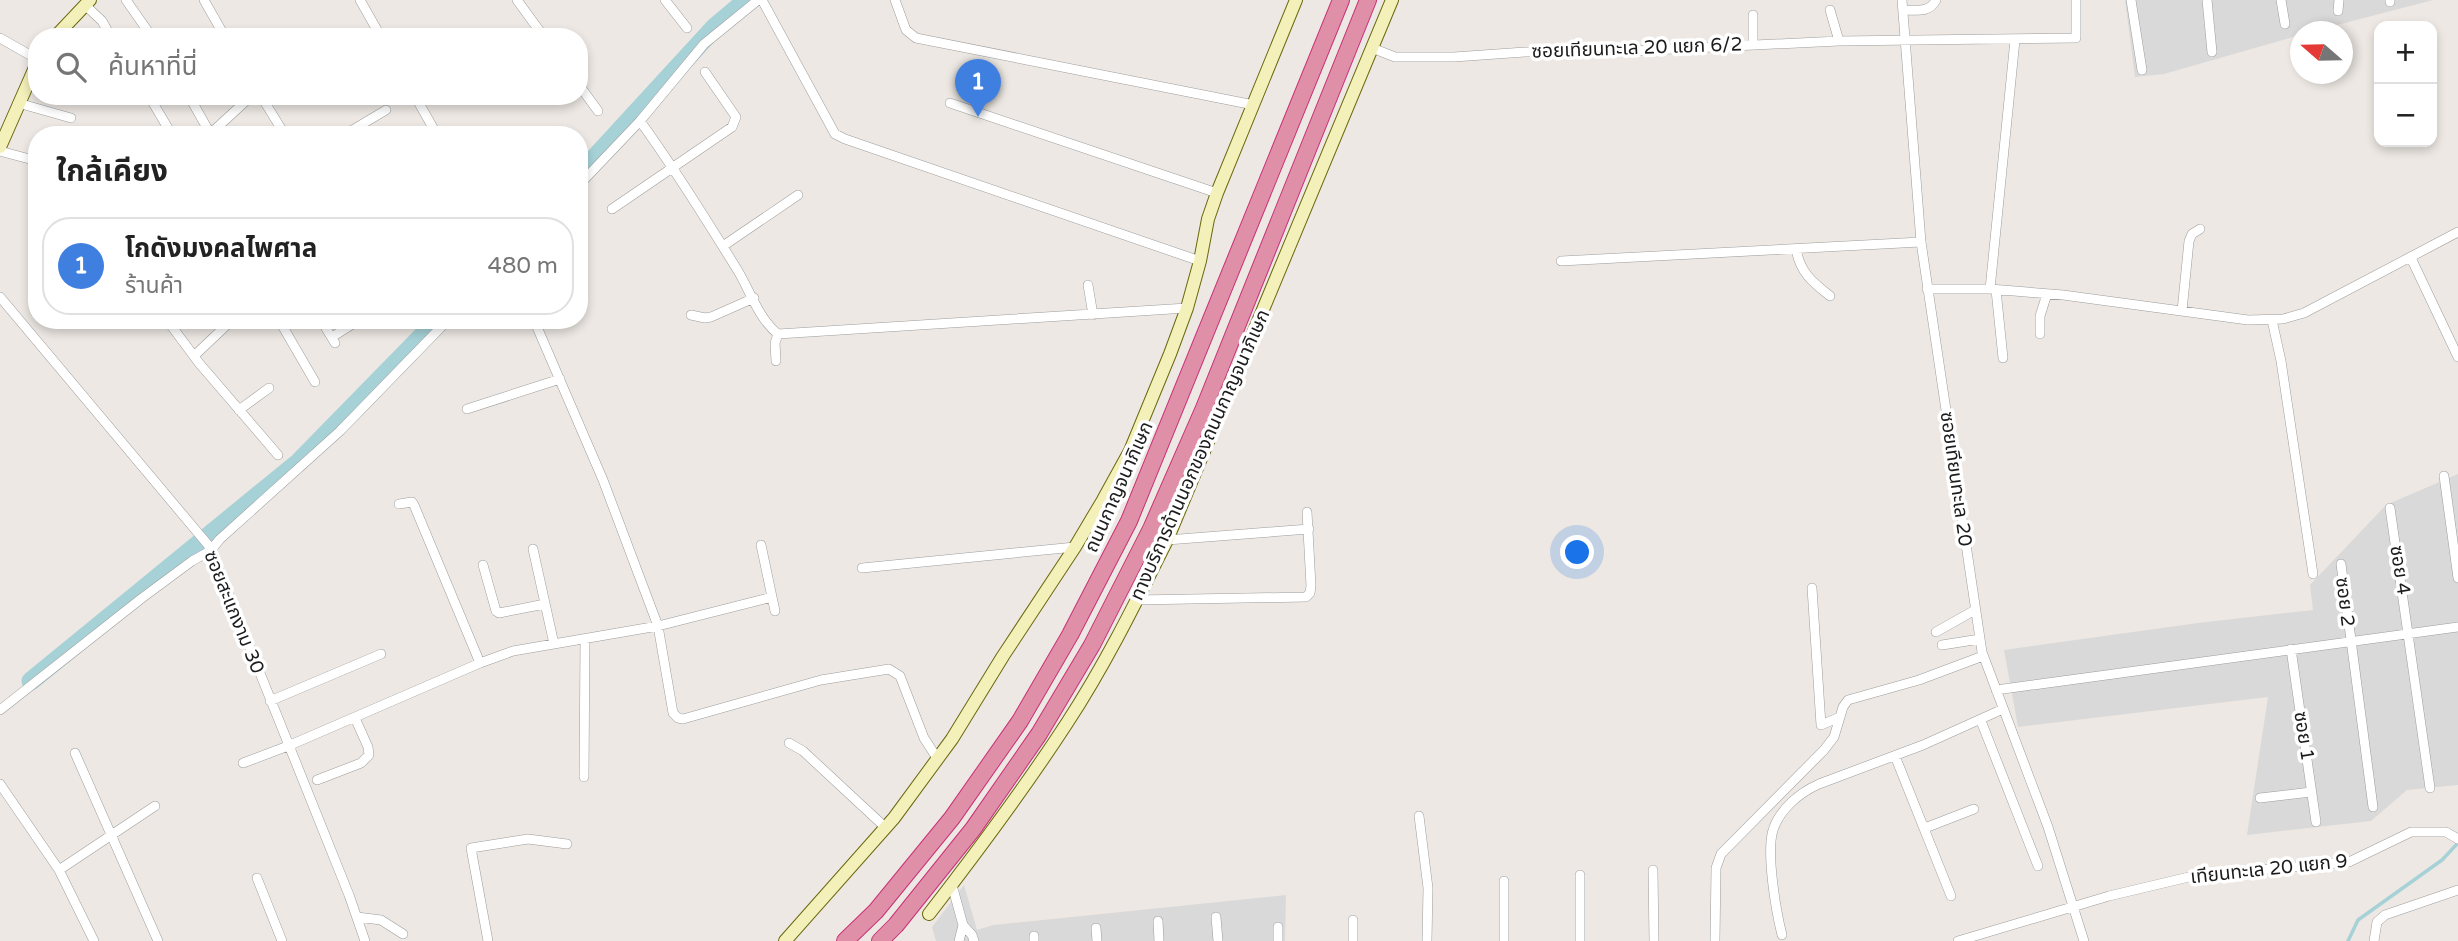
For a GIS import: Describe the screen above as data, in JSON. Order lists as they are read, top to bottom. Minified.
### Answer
{"streets":{"highway":["ถนนกาญจนาภิเษก"],"main road":["ทางบริการด้านนอกของถนนกาญจนาภิเษก"],"street":["ซอยเทียนทะเล 20 แยก 6/2","ซอยเทียนทะเล 20","ซอย 4","ซอย 2","ซอยสะแกงาม 30","ซอย 1","เทียนทะเล 20 แยก 9"]},"crossings":[["ซอยเทียนทะเล 20 แยก 6/2","ทางบริการด้านนอกของถนนกาญจนาภิเษก"],["ซอยเทียนทะเล 20 แยก 6/2","ซอยเทียนทะเล 20"],["ซอยเทียนทะเล 20","เทียนทะเล 20 แยก 9"]],"north":"left","page":{"map_buttons":["+","−"],"search":"ค้นหาที่นี่","pins":"1","heading":"ใกล้เคียง","list":[{"mark":"1","name":"โกดังมงคลไพศาล","note":"ร้านค้า","value":"480 m"}]}}
